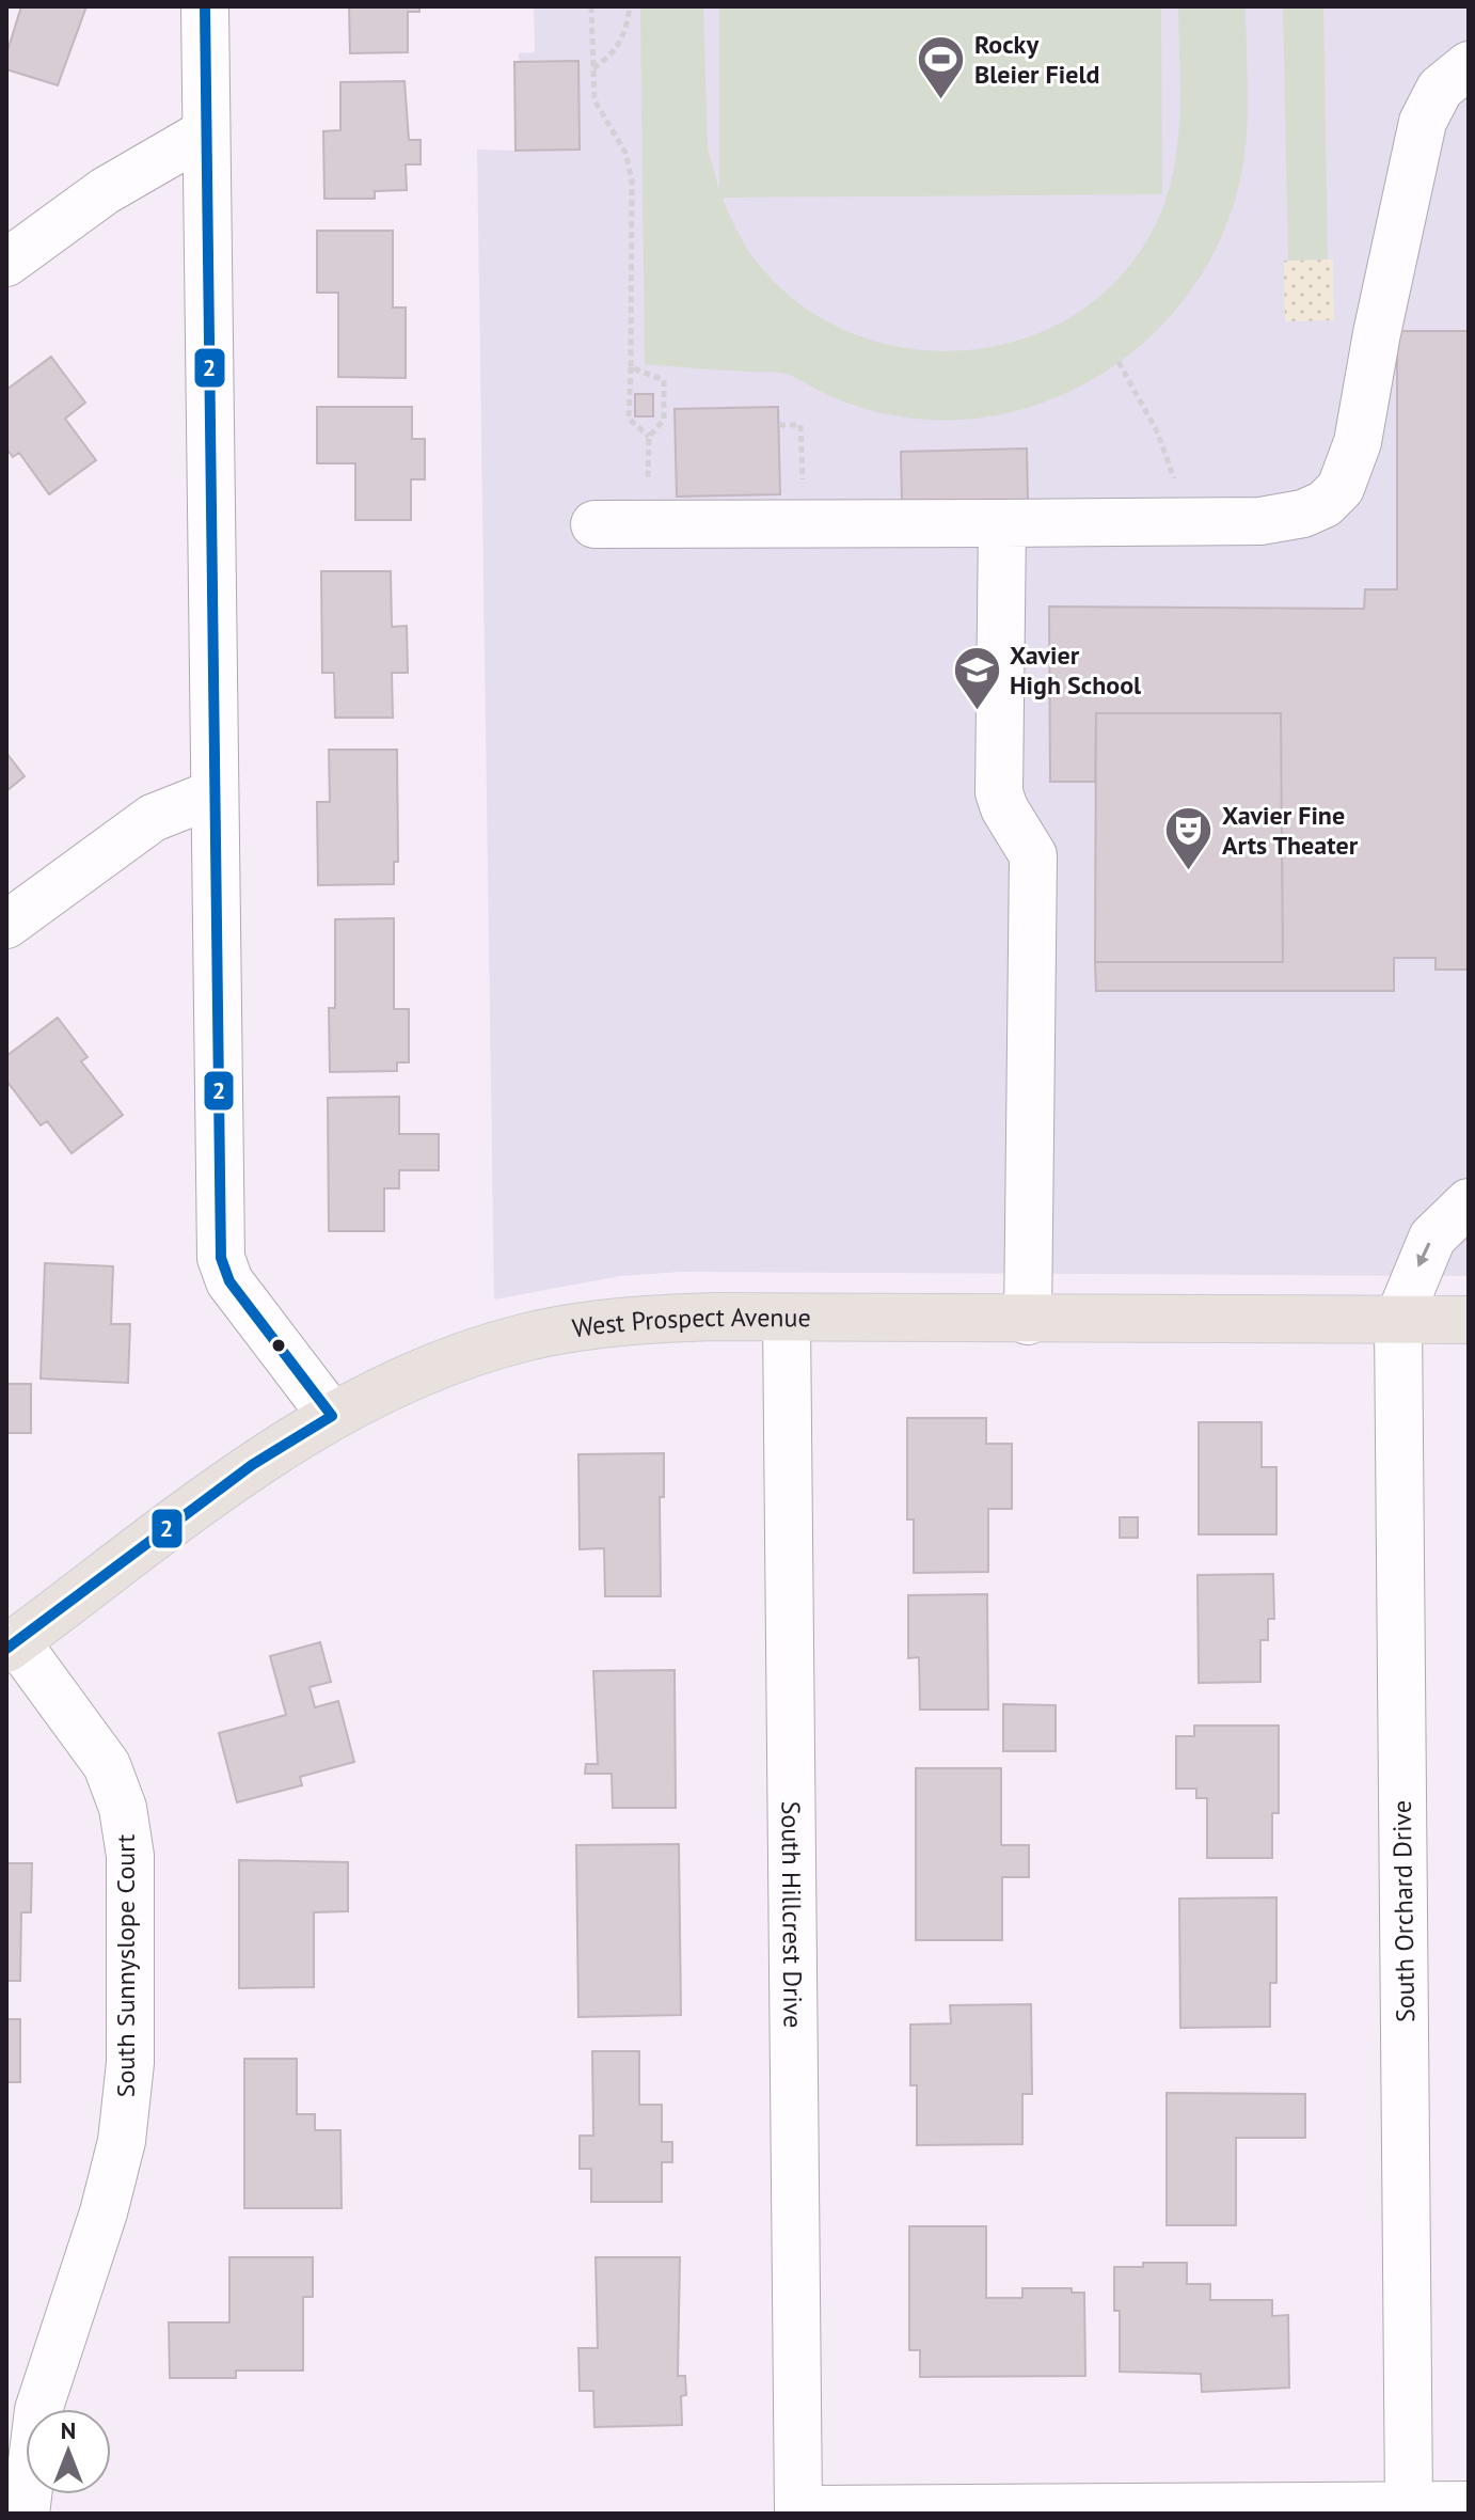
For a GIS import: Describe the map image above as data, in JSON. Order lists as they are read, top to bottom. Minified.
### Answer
{"streets":{"main road":["West Prospect Avenue"],"street":["South Orchard Drive","South Hillcrest Drive","South Sunnyslope Court"]},"crossings":[["West Prospect Avenue","South Orchard Drive"],["West Prospect Avenue","South Hillcrest Drive"],["West Prospect Avenue","South Sunnyslope Court"],["South Orchard Drive","South Hillcrest Drive"]],"places":{"sports":["Rocky Bleier Field"],"school or university":["Xavier High School"],"theatre":["Xavier Fine Arts Theater"]},"lines":["transit line 2"],"north":"top"}
